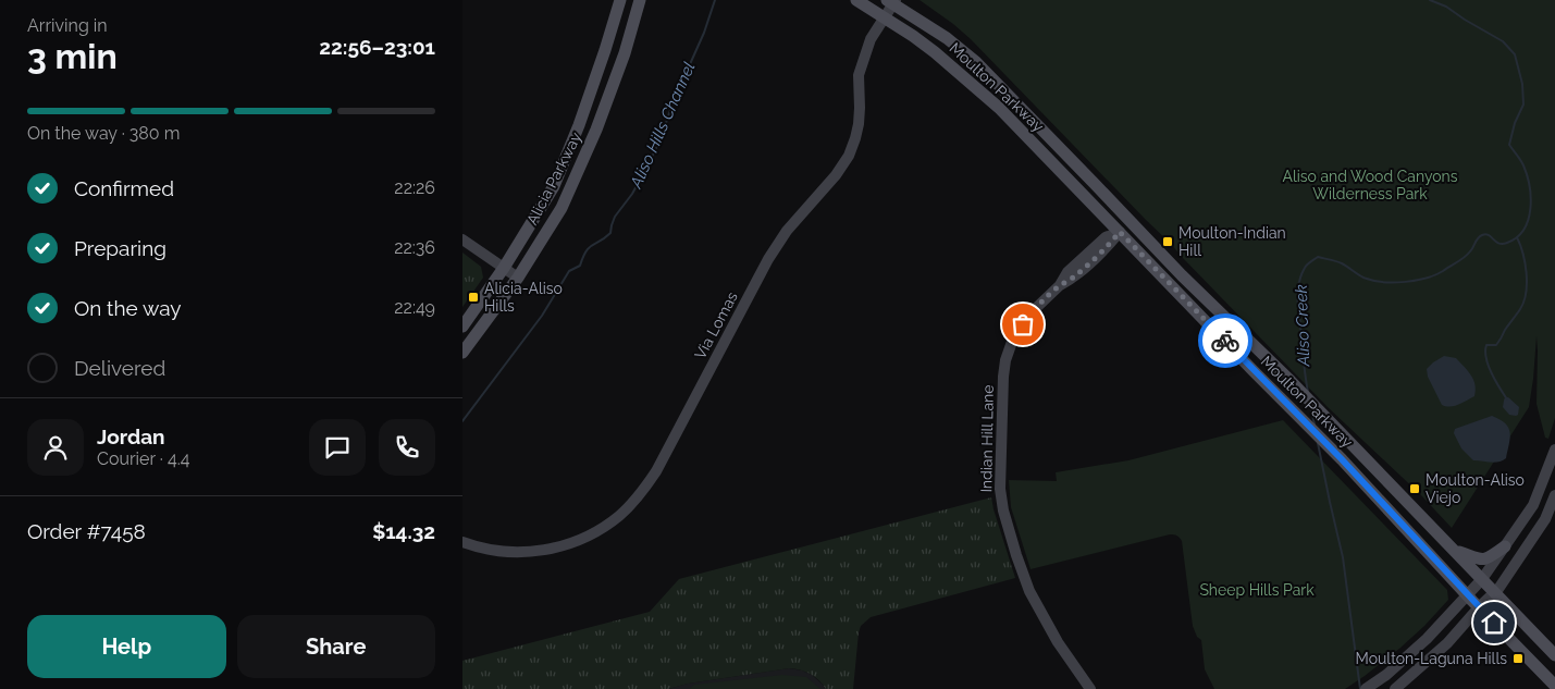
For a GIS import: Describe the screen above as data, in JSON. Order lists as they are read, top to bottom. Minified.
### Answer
{"streets":{"main road":["Moulton Parkway","Alicia Parkway"],"street":["Via Lomas","Indian Hill Lane"]},"crossings":[["Moulton Parkway","Via Lomas"],["Moulton Parkway","Indian Hill Lane"]],"water":["Aliso Hills Channel","Aliso Creek"],"parks":["Aliso and Wood Canyons Wilderness Park","Sheep Hills Park"],"places":{"transit":["Moulton-Indian Hill","Alicia-Aliso Hills","Moulton-Aliso Viejo","Moulton-Laguna Hills"]},"page":{"heading":["3 min","Arriving in","22:56–23:01"],"panel":["Jordan","Courier · 4.4","Order #7458","$14.32"],"bar":"On the way · 380 m","list":[["Confirmed","22:26"],["Preparing","22:36"],["On the way","22:49"],"Delivered"],"buttons":["Help","Share"]}}
